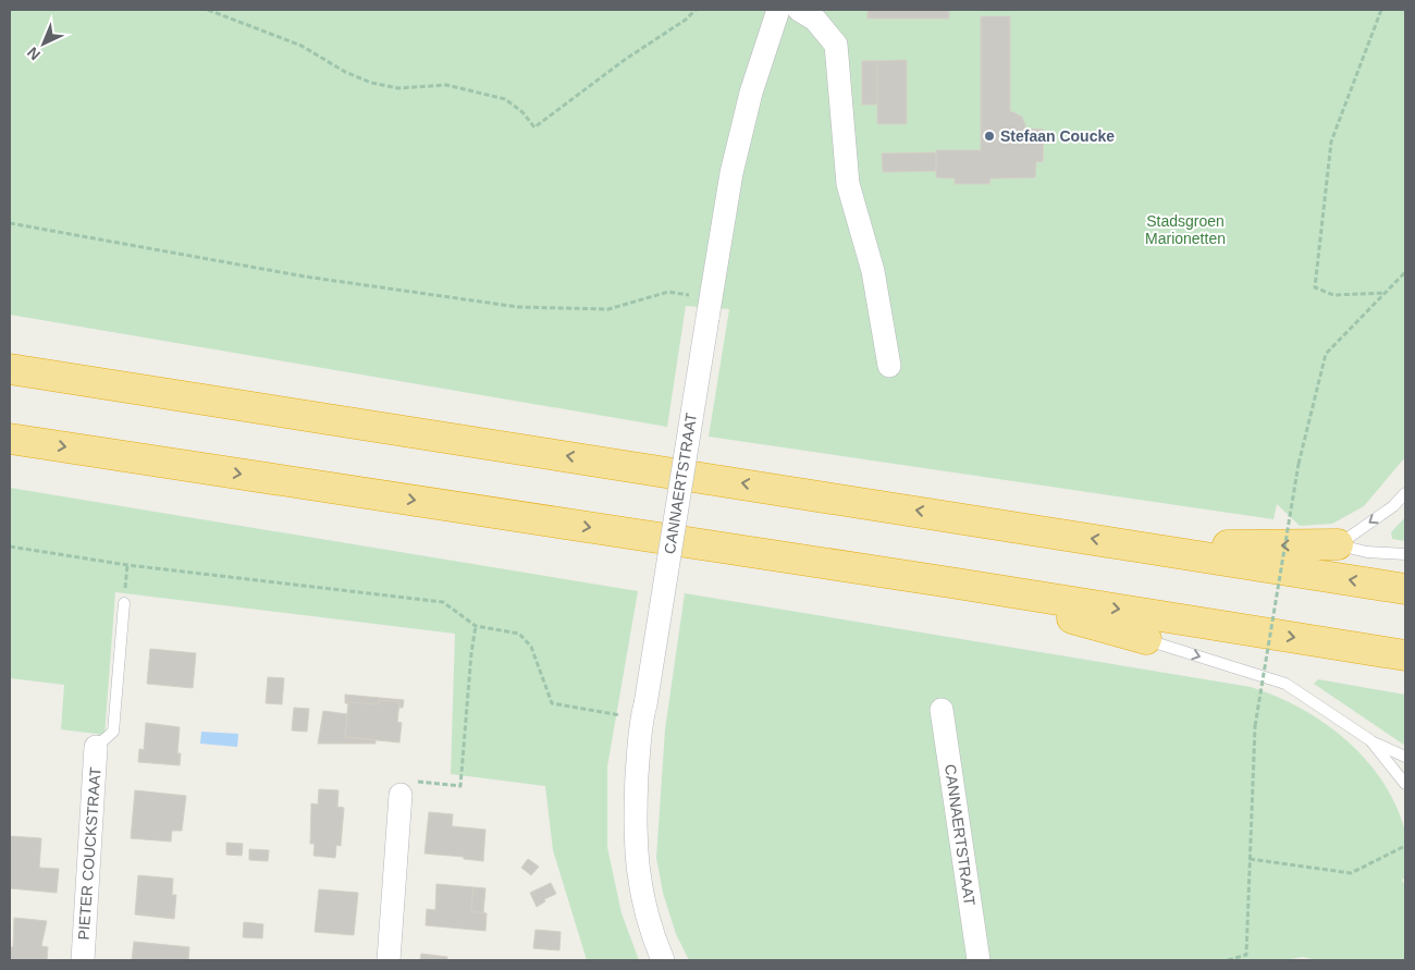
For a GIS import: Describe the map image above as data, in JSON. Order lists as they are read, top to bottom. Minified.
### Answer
{"streets":{"street":["CANNAERTSTRAAT","PIETER COUCKSTRAAT"]},"parks":["Stadsgroen Marionetten"],"places":["Stefaan Coucke"],"north":"bottom left"}
